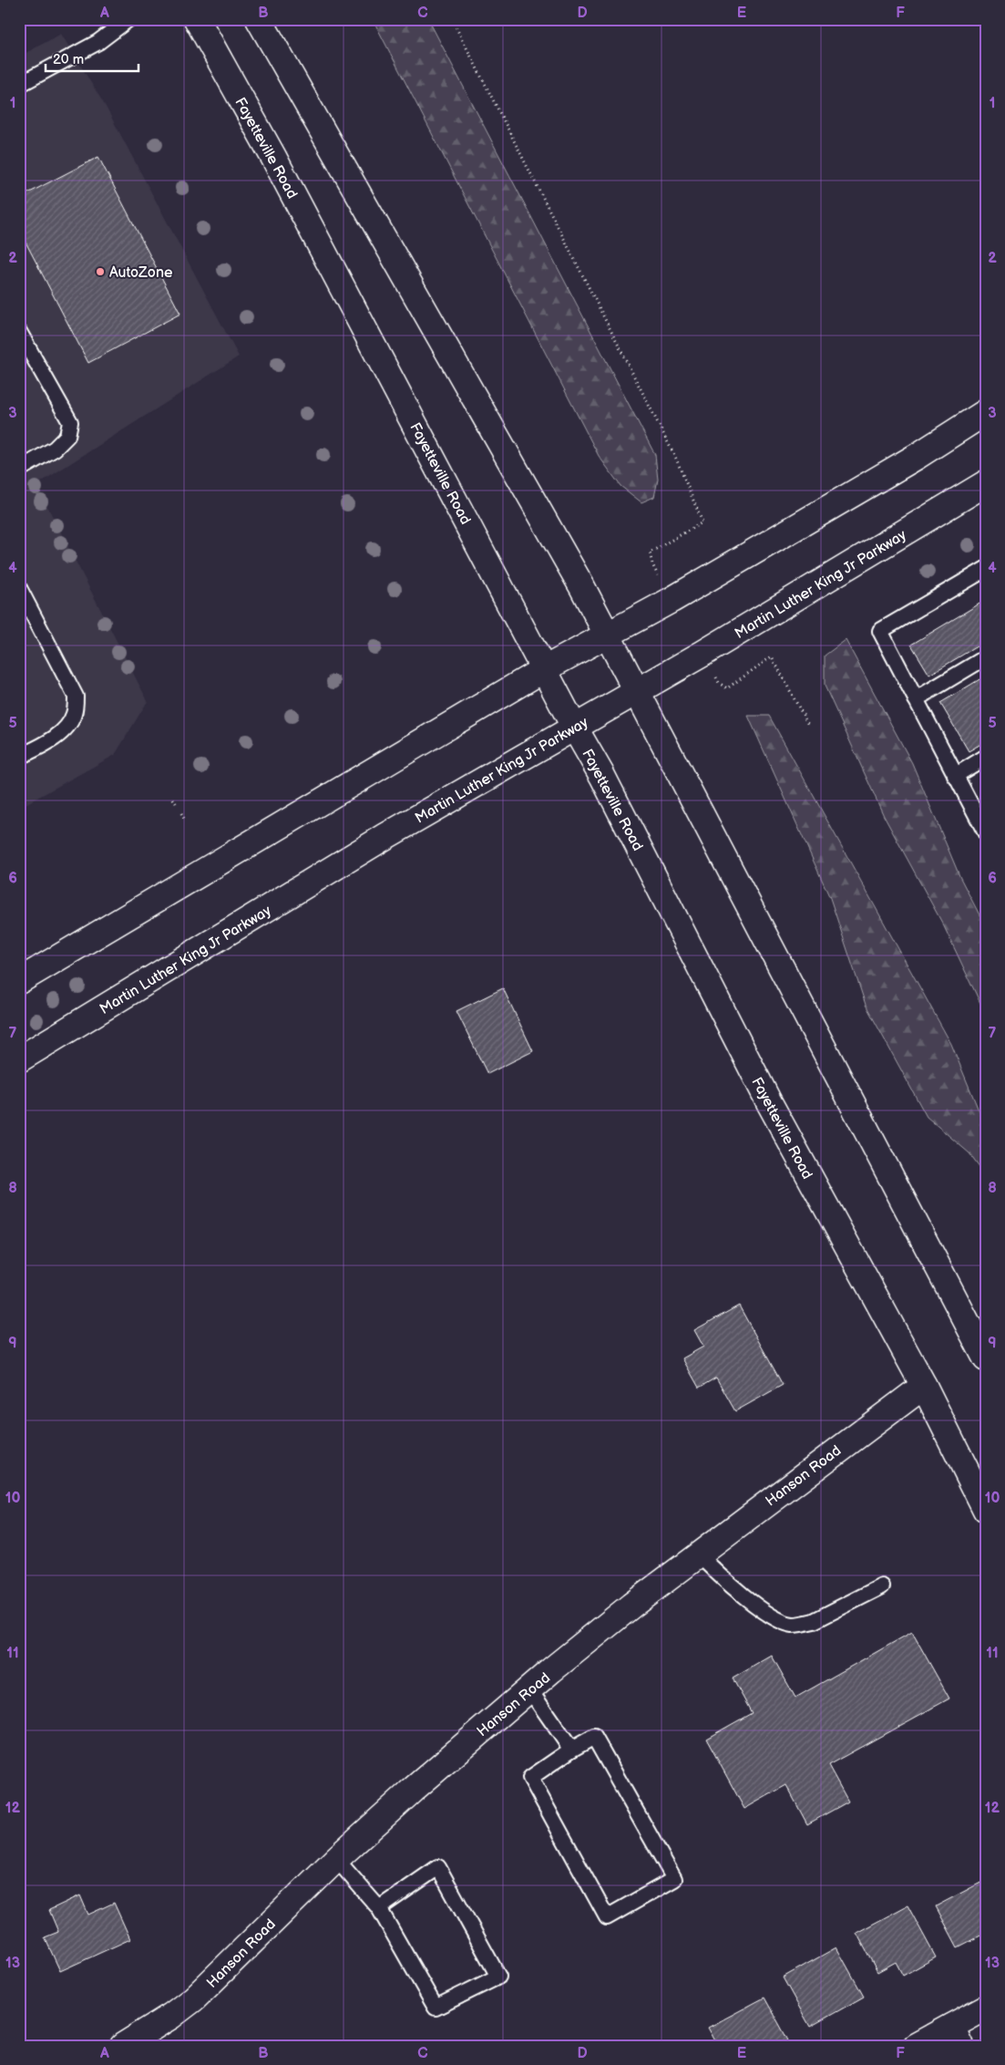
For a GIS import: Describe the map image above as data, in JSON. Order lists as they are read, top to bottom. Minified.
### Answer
{"streets":{"main road":["Fayetteville Road","Martin Luther King Jr Parkway","Hanson Road"]},"crossings":[["Fayetteville Road","Martin Luther King Jr Parkway"],["Fayetteville Road","Hanson Road"]],"places":["AutoZone"],"scale_bar":"20 m","grid":{"columns":["A","B","C","D","E","F"],"rows":["1","2","3","4","5","6","7","8","9","10","11","12","13"]}}
